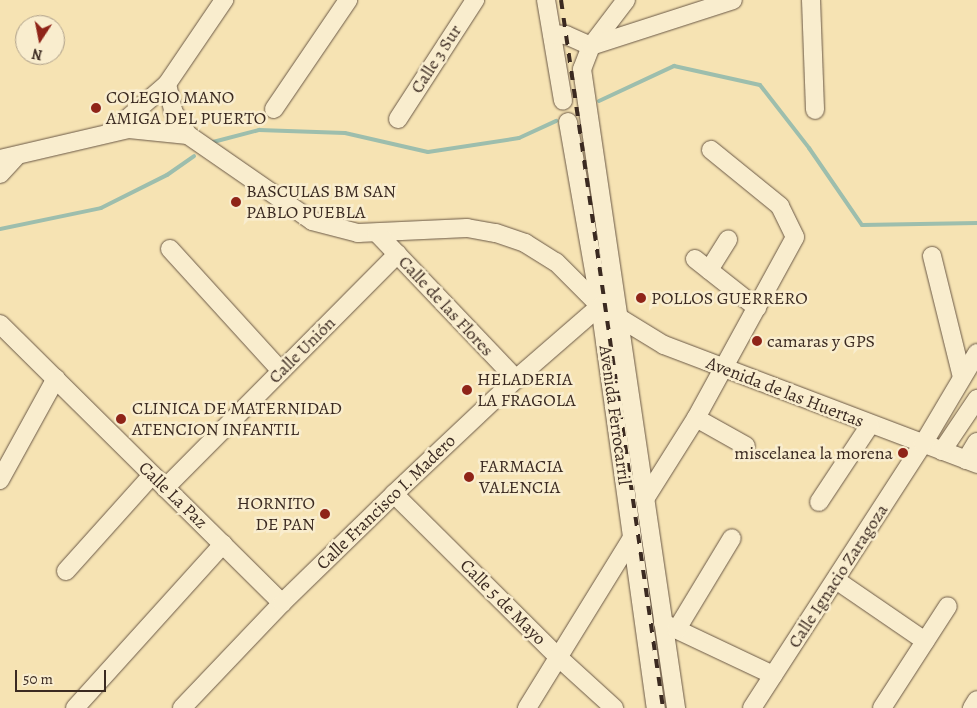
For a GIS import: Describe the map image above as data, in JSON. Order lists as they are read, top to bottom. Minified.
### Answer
{"streets":{"street":["Calle 3 Sur","Calle de las Flores","Calle Unión","Avenida de las Huertas","Avenida Ferrocarril","Calle La Paz","Calle Francisco I. Madero","Calle Ignacio Zaragoza","Calle 5 de Mayo"]},"crossings":[["Calle de las Flores","Calle Unión"],["Calle de las Flores","Avenida de las Huertas"],["Calle de las Flores","Calle Francisco I. Madero"],["Calle Unión","Calle La Paz"],["Avenida de las Huertas","Avenida Ferrocarril"],["Avenida de las Huertas","Calle Francisco I. Madero"],["Avenida de las Huertas","Calle Ignacio Zaragoza"],["Avenida Ferrocarril","Calle Francisco I. Madero"],["Calle La Paz","Calle Francisco I. Madero"],["Calle Francisco I. Madero","Calle 5 de Mayo"]],"places":["COLEGIO MANO AMIGA DEL PUERTO","BASCULAS BM SAN PABLO PUEBLA","POLLOS GUERRERO","camaras y GPS","HELADERIA LA FRAGOLA","CLINICA DE MATERNIDAD ATENCION INFANTIL","miscelanea la morena","FARMACIA VALENCIA","HORNITO DE PAN"],"scale_bar":"50 m","north":"bottom"}
